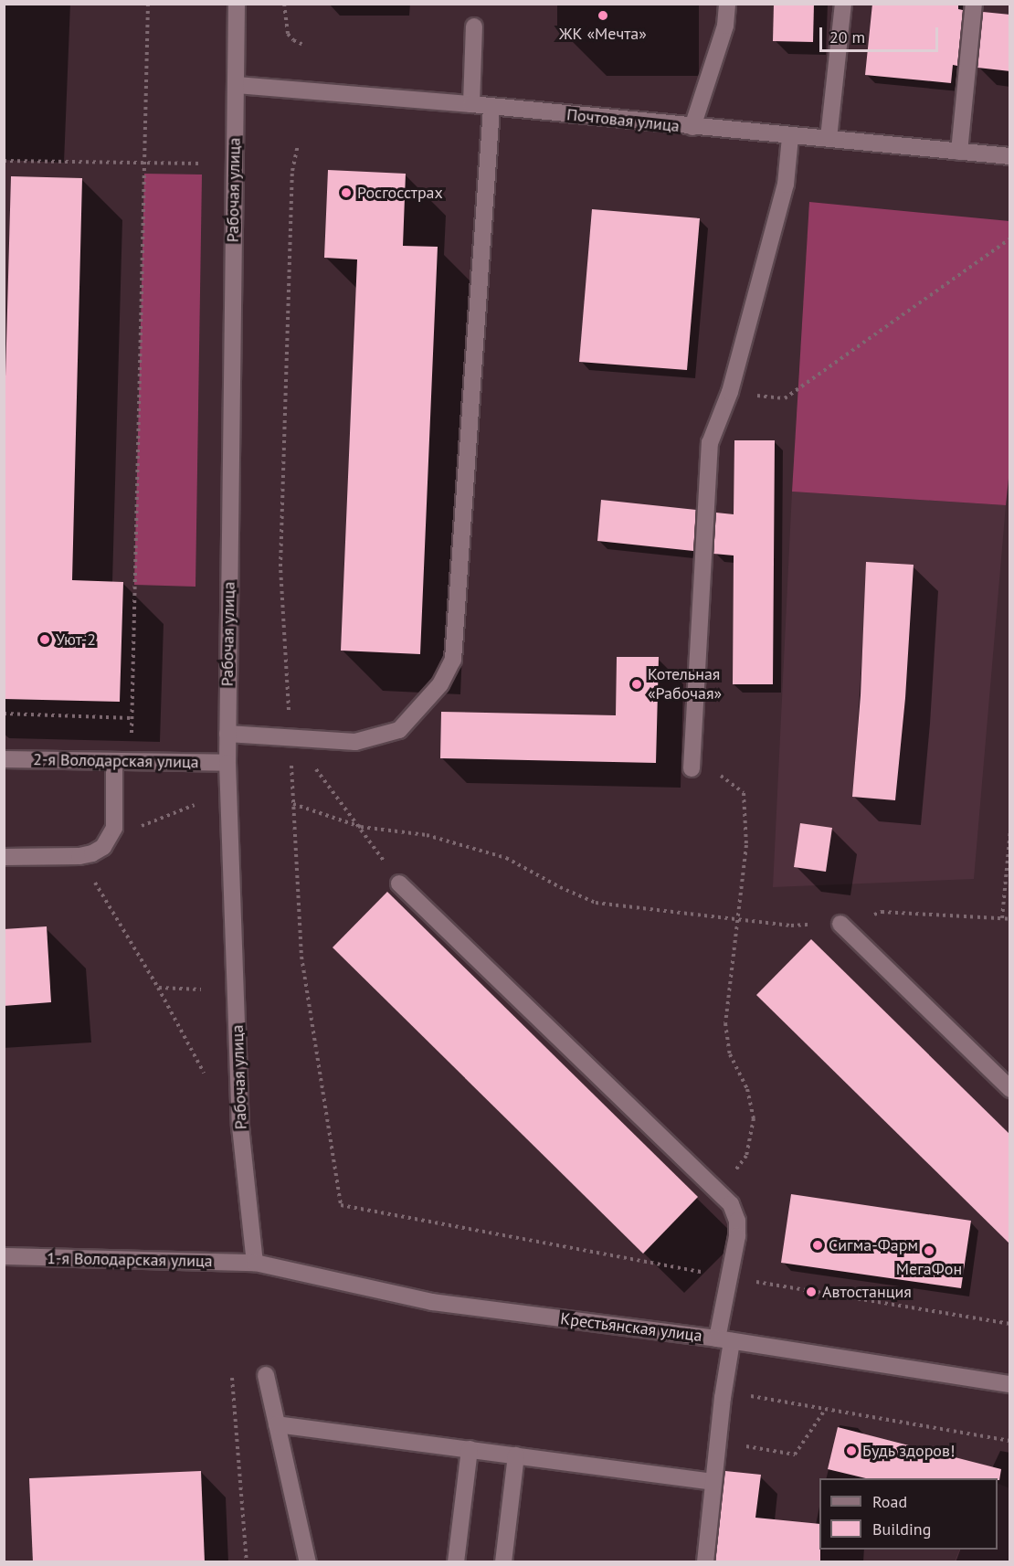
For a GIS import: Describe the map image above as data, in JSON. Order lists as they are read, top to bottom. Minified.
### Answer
{"streets":{"street":["Почтовая улица","Рабочая улица","2-я Володарская улица","1-я Володарская улица","Крестьянская улица"]},"crossings":[["Почтовая улица","Рабочая улица"],["Рабочая улица","2-я Володарская улица"],["Рабочая улица","1-я Володарская улица"],["Рабочая улица","Крестьянская улица"],["1-я Володарская улица","Крестьянская улица"]],"places":["ЖК «Мечта»","Росгосстрах","Уют-2","Котельная «Рабочая»","Сигма-Фарм","МегаФон","Автостанция","Будь здоров!"],"legend":["Road","Building"],"scale_bar":"20 m"}
